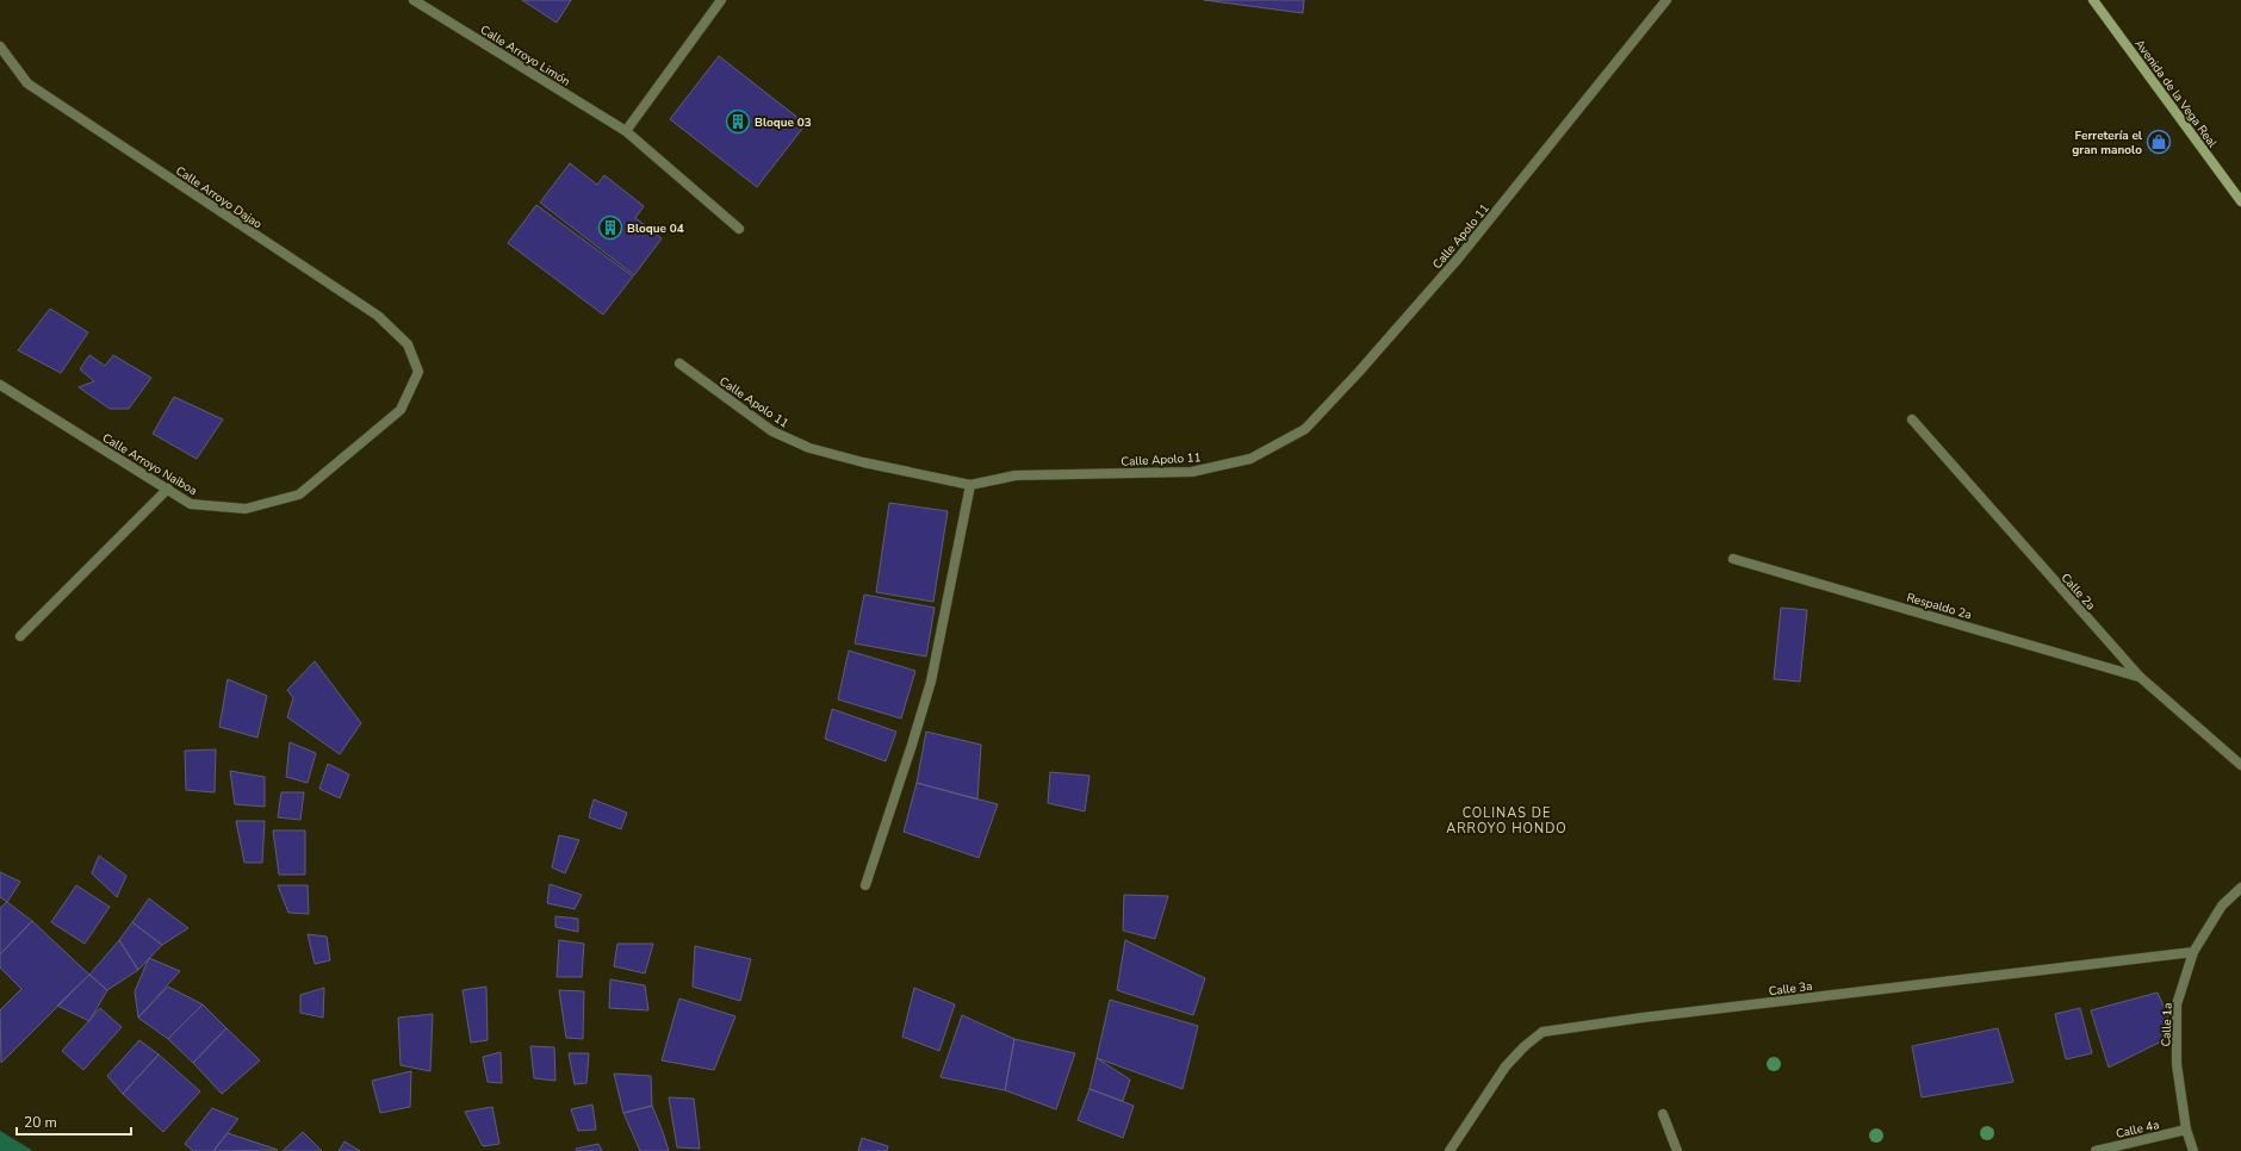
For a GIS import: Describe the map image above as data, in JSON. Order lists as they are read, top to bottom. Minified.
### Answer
{"streets":{"street":["Calle Arroyo Limón","Avenida de la Vega Real","Calle Arroyo Dajao","Calle Apolo 11","Calle Arroyo Naiboa","Calle 2a","Respaldo 2a","Calle 3a","Calle 1a","Calle 4a"]},"crossings":[["Calle Arroyo Dajao","Calle Arroyo Naiboa"],["Calle 2a","Respaldo 2a"],["Calle 3a","Calle 1a"],["Calle 1a","Calle 4a"]],"districts":["COLINAS DE ARROYO HONDO"],"places":{"building":["Bloque 03","Bloque 04"],"shop":["Ferretería el gran manolo"]},"scale_bar":"20 m"}
